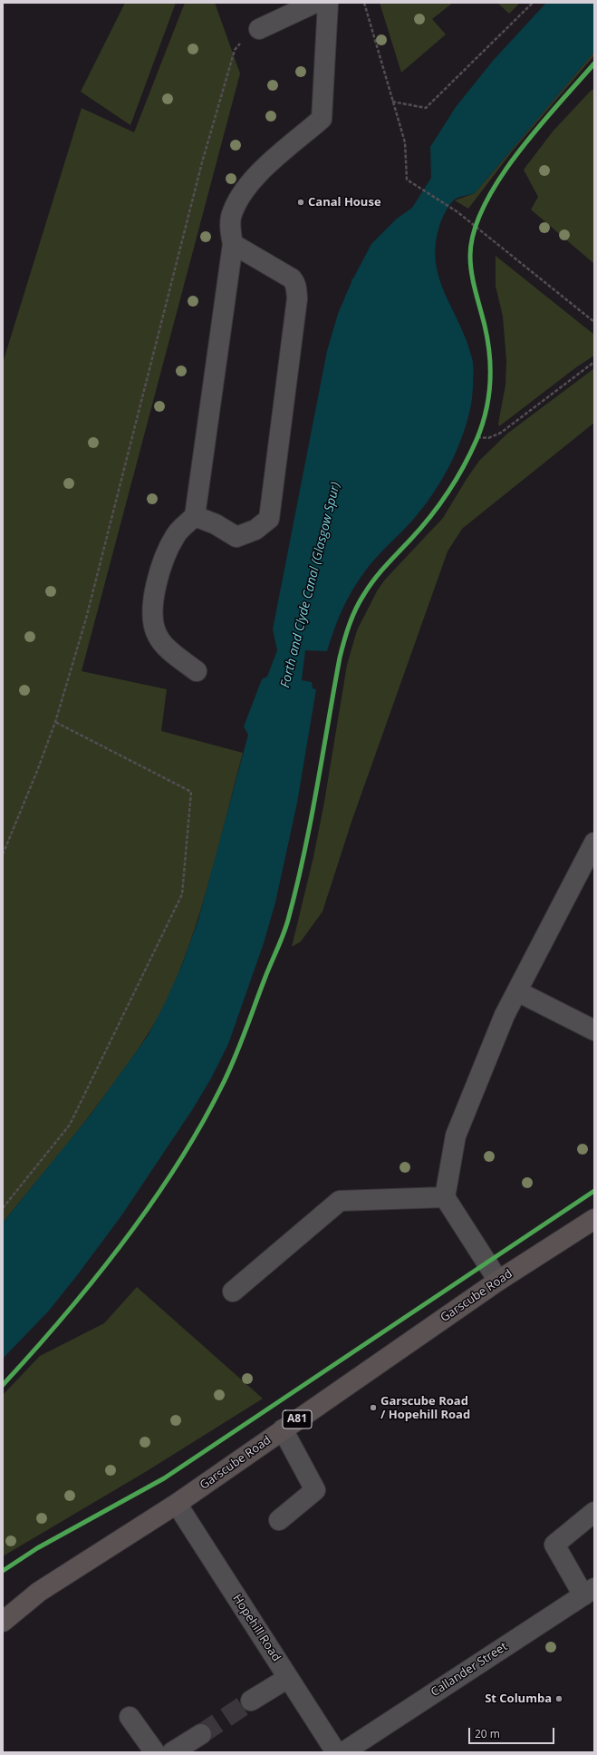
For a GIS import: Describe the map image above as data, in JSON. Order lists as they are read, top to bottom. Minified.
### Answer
{"streets":{"main road":["Garscube Road","A81"],"street":["Hopehill Road","Callander Street"]},"crossings":[["Garscube Road","Hopehill Road"]],"water":["Forth and Clyde Canal (Glasgow Spur)"],"places":["Canal House","Garscube Road / Hopehill Road","St Columba"],"scale_bar":"20 m"}
